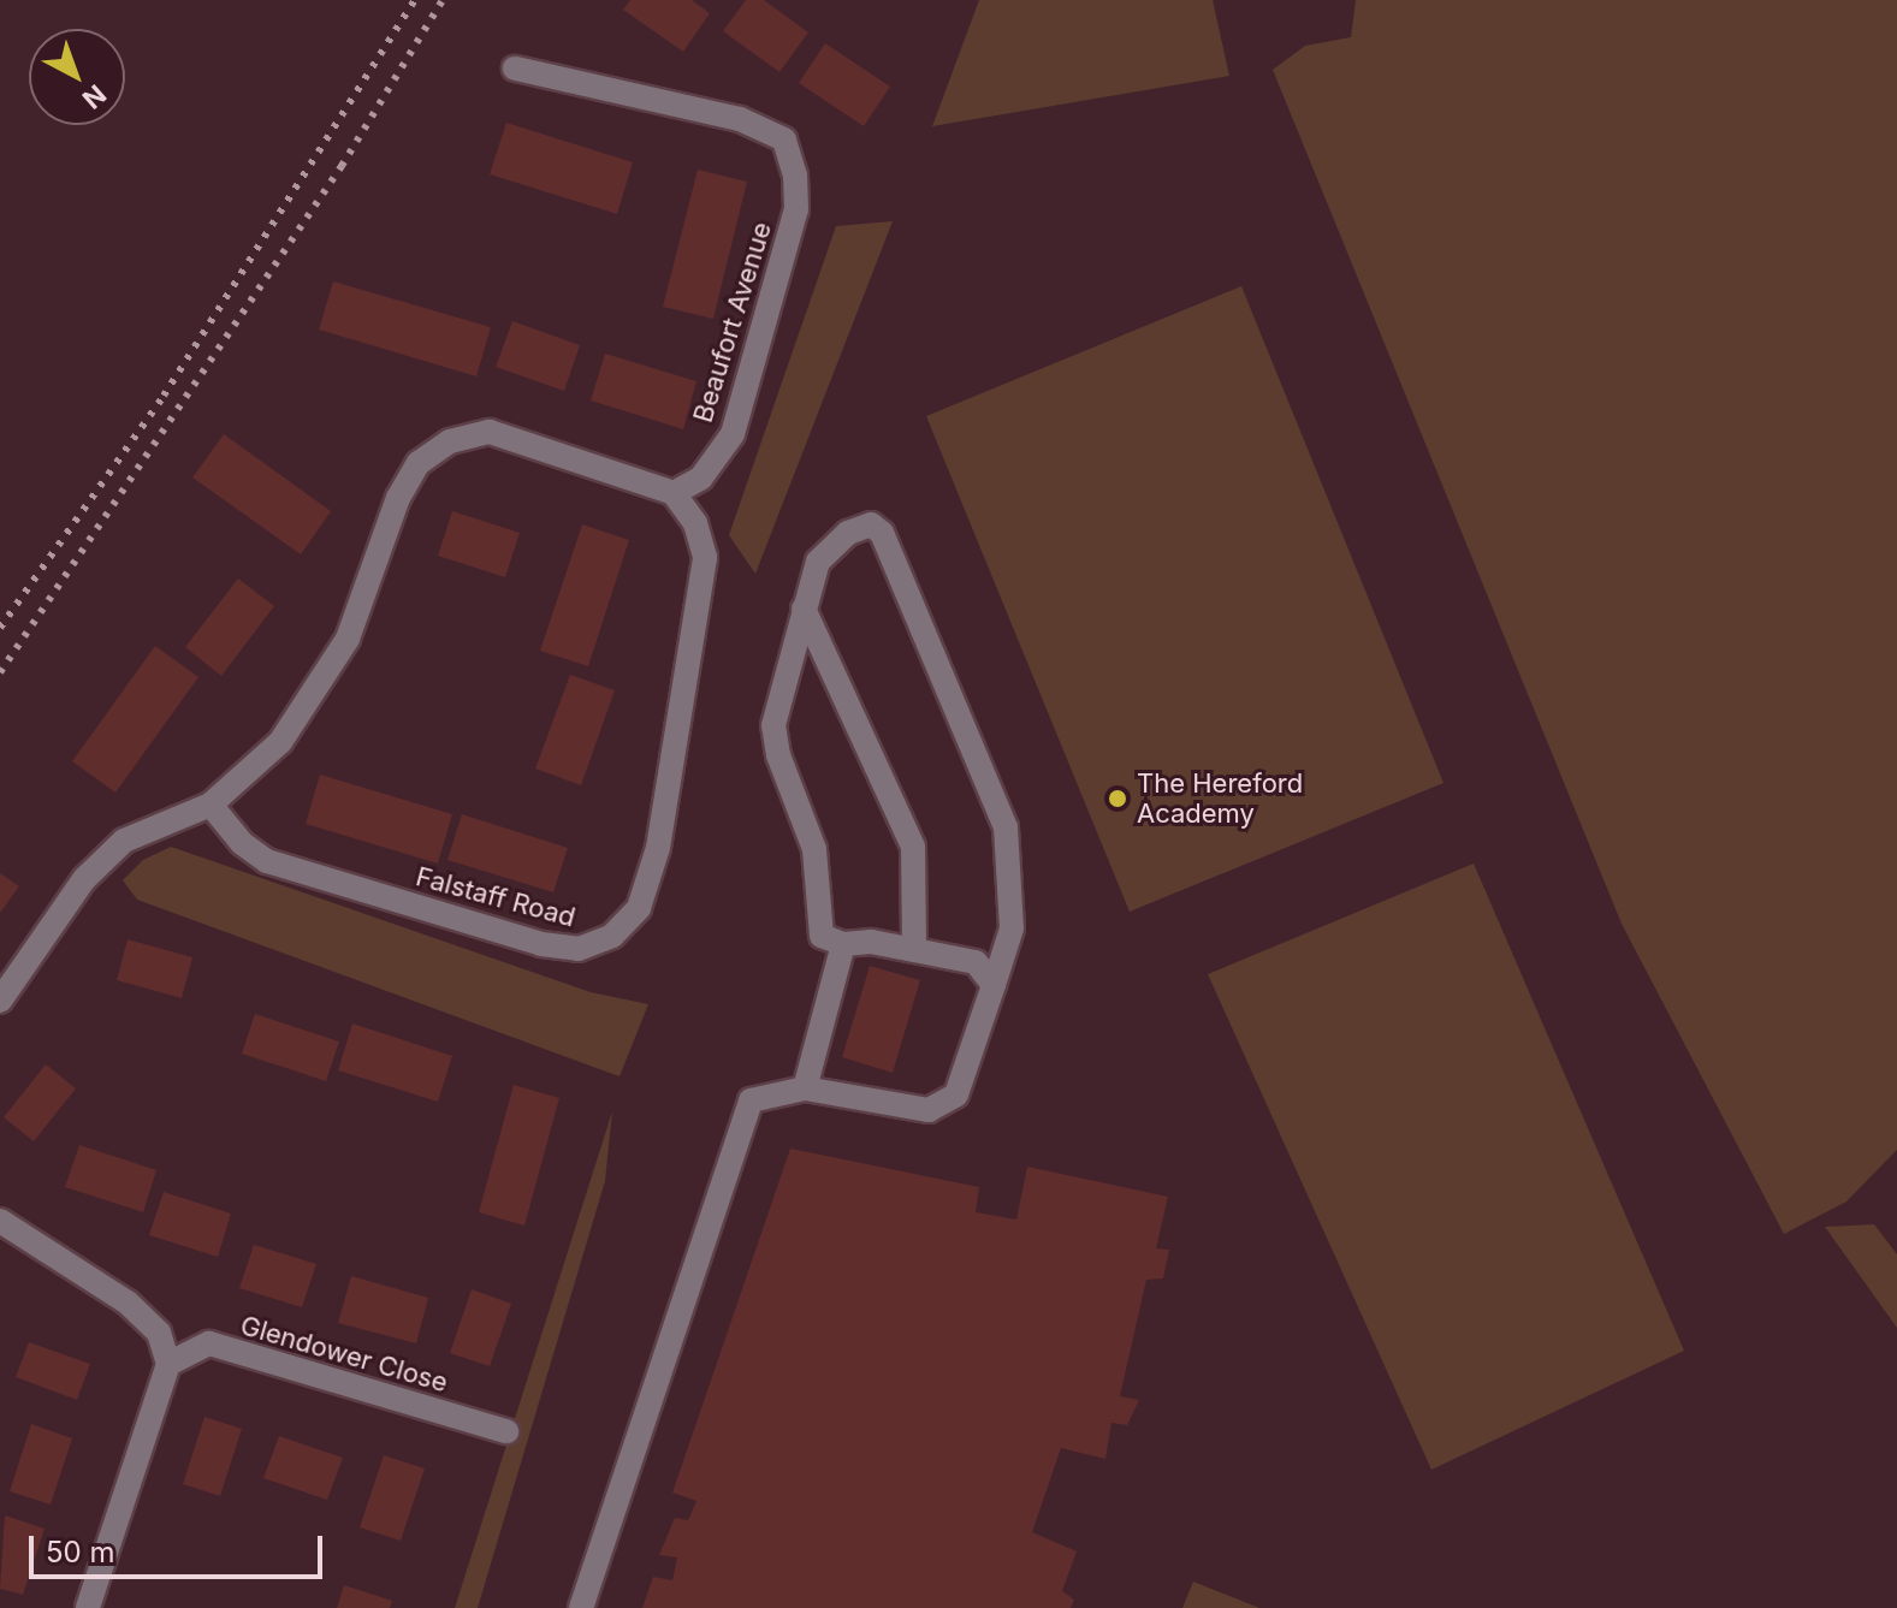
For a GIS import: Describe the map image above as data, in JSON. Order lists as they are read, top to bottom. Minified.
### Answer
{"streets":{"street":["Beaufort Avenue","Falstaff Road","Glendower Close"]},"crossings":[["Beaufort Avenue","Falstaff Road"]],"places":["The Hereford Academy"],"scale_bar":"50 m","north":"bottom right"}
